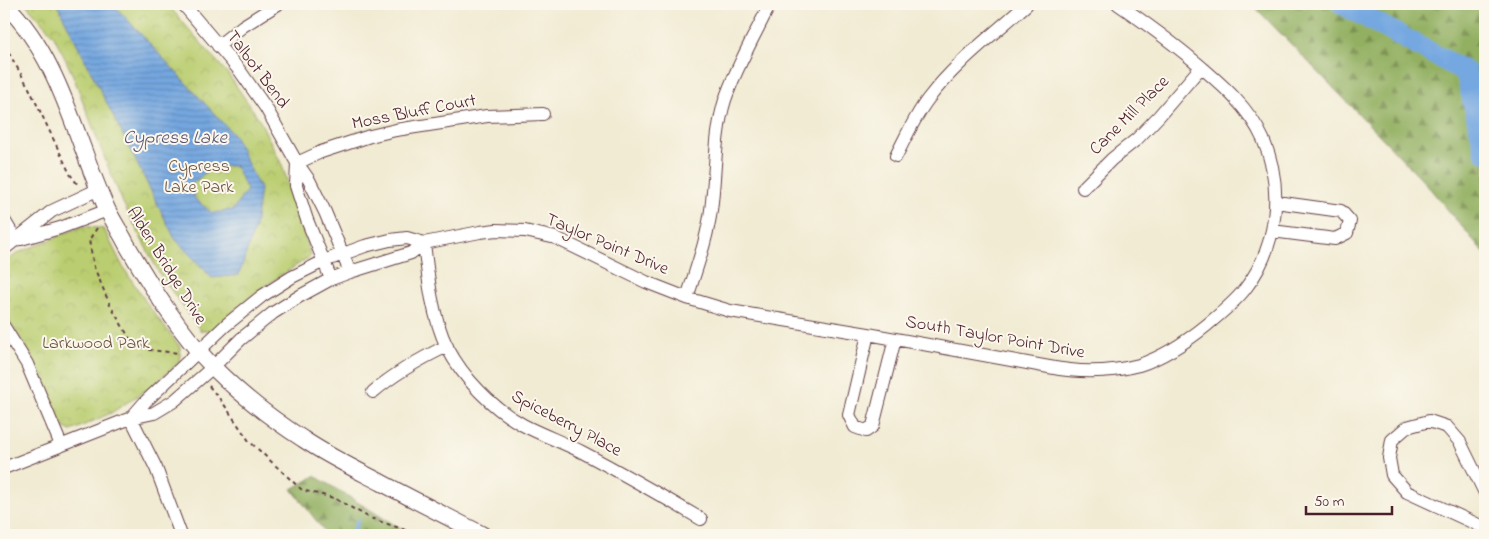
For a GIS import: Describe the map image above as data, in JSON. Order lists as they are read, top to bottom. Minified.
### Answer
{"streets":{"street":["Talbot Bend","Moss Bluff Court","Cane Mill Place","Taylor Point Drive","Alden Bridge Drive","South Taylor Point Drive","Spiceberry Place"]},"crossings":[["Talbot Bend","Moss Bluff Court"],["Talbot Bend","Taylor Point Drive"],["Cane Mill Place","South Taylor Point Drive"],["Taylor Point Drive","Alden Bridge Drive"],["Taylor Point Drive","South Taylor Point Drive"],["Taylor Point Drive","Spiceberry Place"]],"water":["Cypress Lake"],"parks":["Cypress Lake Park","Larkwood Park"],"scale_bar":"50 m"}
